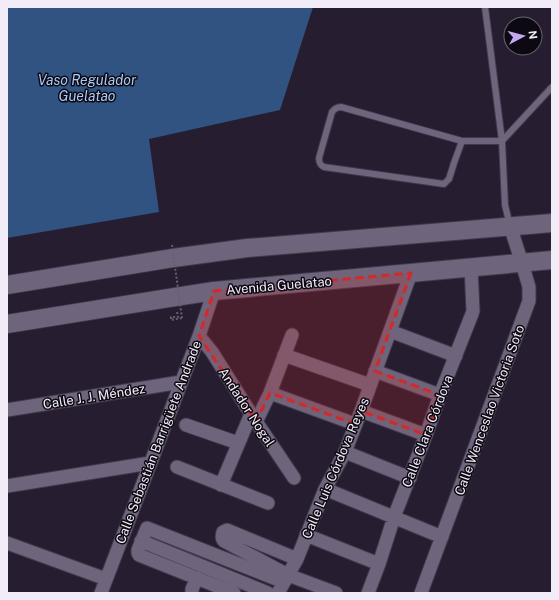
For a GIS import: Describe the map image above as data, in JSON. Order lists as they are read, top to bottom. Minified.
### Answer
{"streets":{"main road":["Avenida Guelatao"],"street":["Calle J. J. Méndez","Andador Nogal","Calle Wenceslao Victoria Soto","Calle Clara Córdova","Calle Sebastián Barrigüete Andrade","Calle Luis Córdova Reyes"]},"crossings":[["Avenida Guelatao","Calle Wenceslao Victoria Soto"],["Avenida Guelatao","Calle Clara Córdova"],["Avenida Guelatao","Calle Sebastián Barrigüete Andrade"],["Avenida Guelatao","Calle Luis Córdova Reyes"],["Calle J. J. Méndez","Calle Sebastián Barrigüete Andrade"],["Andador Nogal","Calle Sebastián Barrigüete Andrade"]],"water":["Vaso Regulador Guelatao"],"north":"right"}
